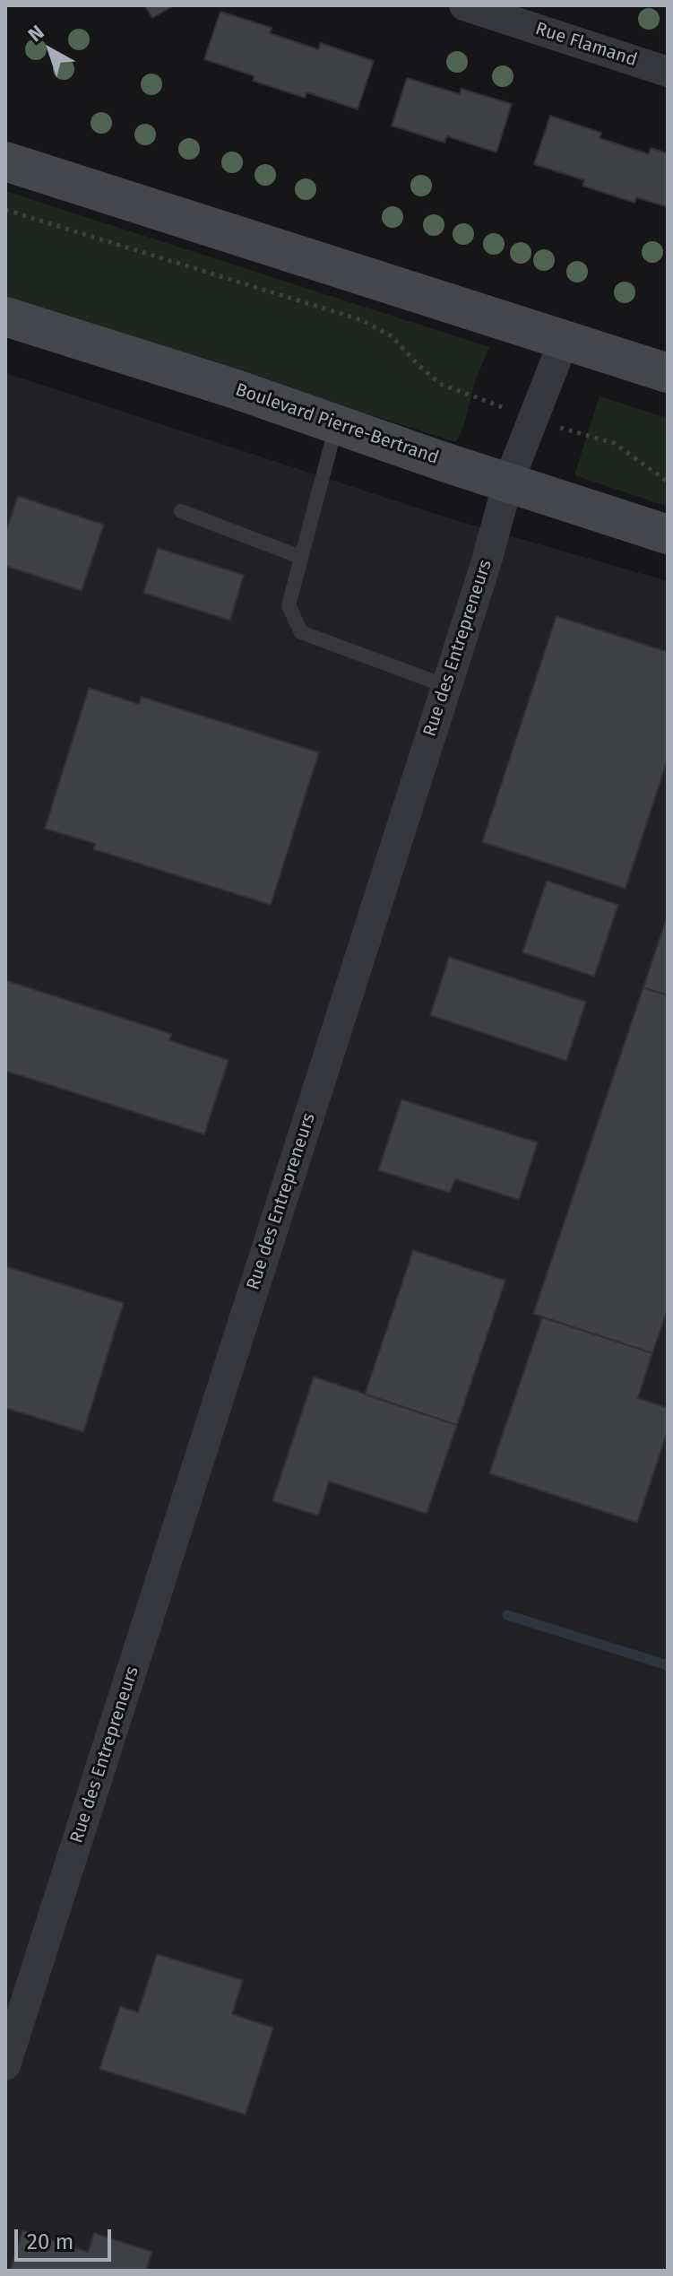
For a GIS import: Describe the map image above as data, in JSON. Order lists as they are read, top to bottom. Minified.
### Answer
{"streets":{"main road":["Boulevard Pierre-Bertrand"],"street":["Rue Flamand","Rue des Entrepreneurs"]},"crossings":[["Boulevard Pierre-Bertrand","Rue des Entrepreneurs"]],"scale_bar":"20 m","north":"top left"}
